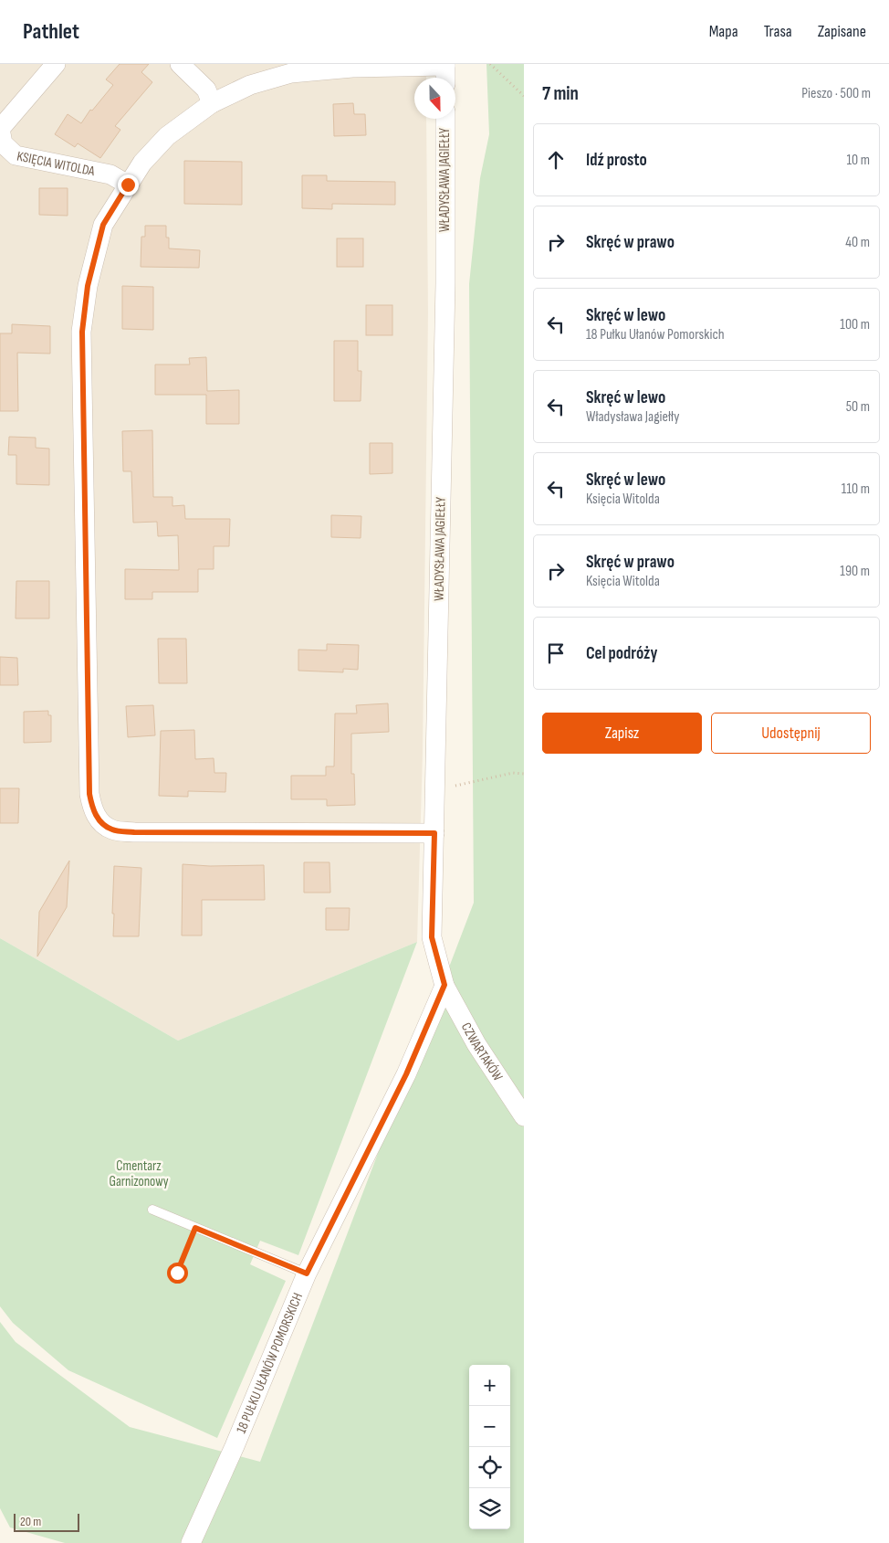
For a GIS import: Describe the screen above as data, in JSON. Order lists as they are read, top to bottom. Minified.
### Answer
{"streets":{"street":["KSIĘCIA WITOLDA","WŁADYSŁAWA JAGIEŁŁY","CZWARTAKÓW","18 PUŁKU UŁANÓW POMORSKICH"]},"crossings":[["WŁADYSŁAWA JAGIEŁŁY","CZWARTAKÓW"],["WŁADYSŁAWA JAGIEŁŁY","18 PUŁKU UŁANÓW POMORSKICH"],["CZWARTAKÓW","18 PUŁKU UŁANÓW POMORSKICH"]],"parks":["Cmentarz Garnizonowy"],"scale_bar":"20 m","north":"bottom","page":{"header":"Pathlet","nav":["Mapa","Trasa","Zapisane"],"heading":["7 min","Pieszo · 500 m"],"list":[["Idź prosto","10 m"],["Skręć w prawo","40 m"],["Skręć w lewo","18 Pułku Ułanów Pomorskich","100 m"],["Skręć w lewo","Władysława Jagiełły","50 m"],["Skręć w lewo","Księcia Witolda","110 m"],["Skręć w prawo","Księcia Witolda","190 m"],"Cel podróży"],"buttons":["Zapisz","Udostępnij"],"map_buttons":["+","−"],"scale":"20 m"}}
